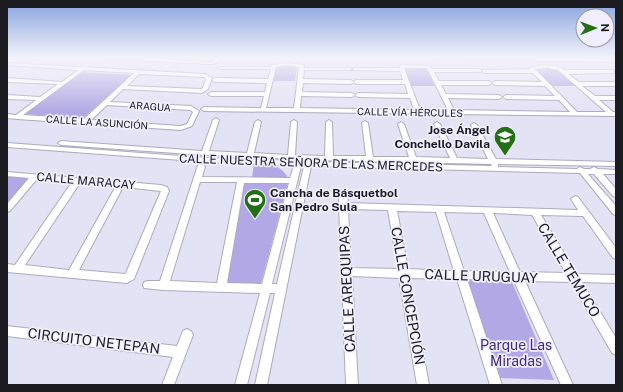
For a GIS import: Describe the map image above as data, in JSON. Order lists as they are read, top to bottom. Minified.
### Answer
{"streets":{"street":["ARAGUA","CALLE VÍA HÉRCULES","CALLE LA ASUNCIÓN","CALLE NUESTRA SEÑORA DE LAS MERCEDES","CALLE MARACAY","CALLE TEMUCO","CALLE URUGUAY","CALLE AREQUIPAS","CALLE CONCEPCIÓN","CIRCUITO NETEPAN"]},"crossings":[["ARAGUA","CALLE LA ASUNCIÓN"],["CALLE TEMUCO","CALLE URUGUAY"],["CALLE URUGUAY","CALLE AREQUIPAS"],["CALLE URUGUAY","CALLE CONCEPCIÓN"]],"parks":["Parque Las Miradas"],"places":{"school or university":["Jose Ángel Conchello Davila"],"sports":["Cancha de Básquetbol San Pedro Sula"]},"north":"right"}
